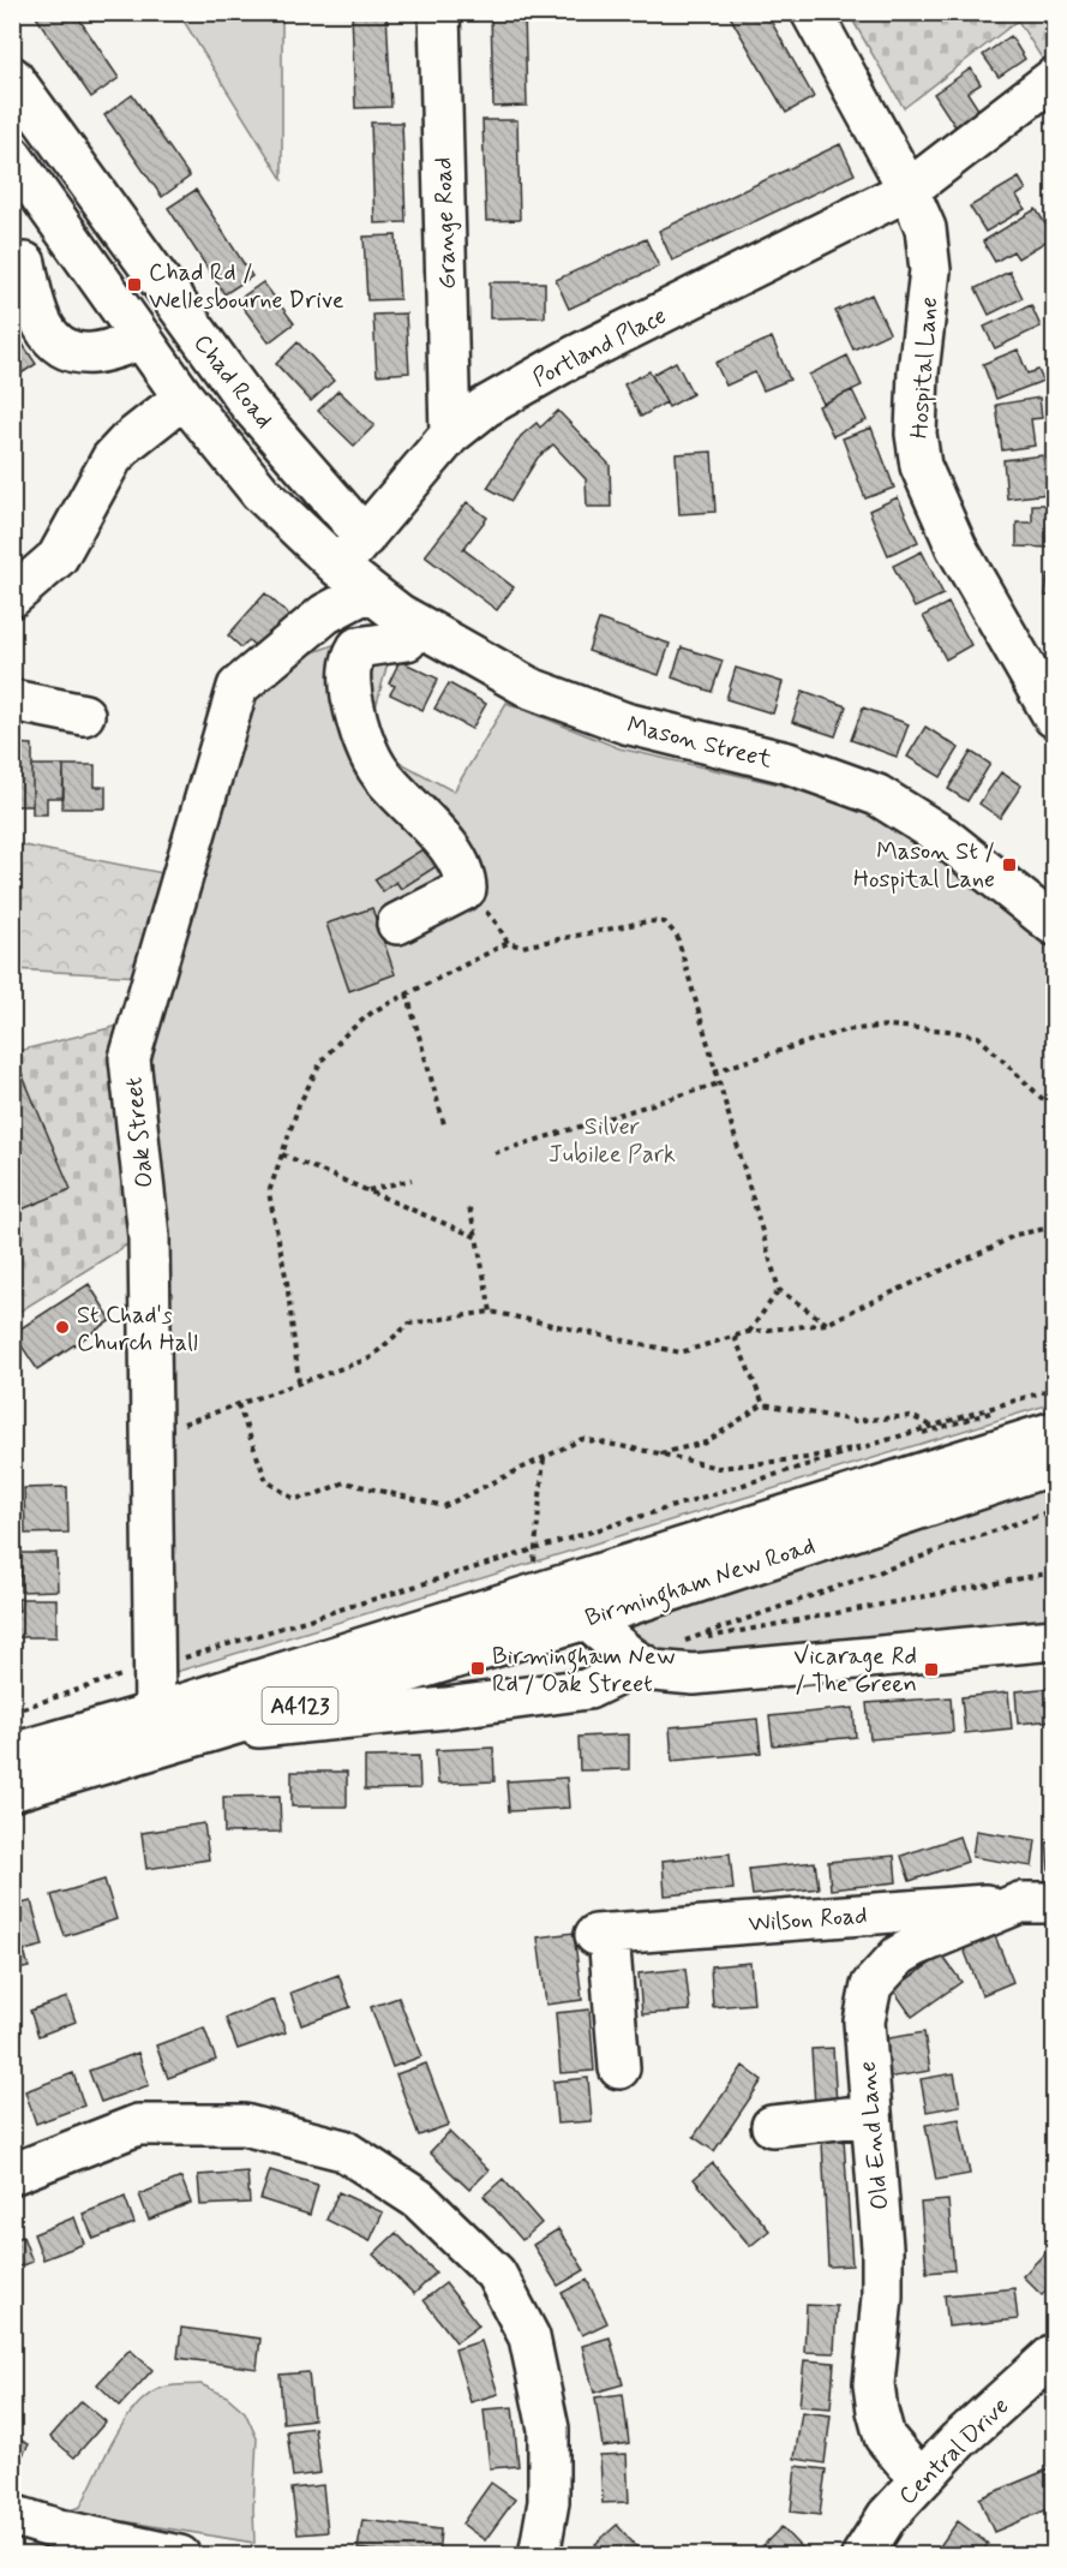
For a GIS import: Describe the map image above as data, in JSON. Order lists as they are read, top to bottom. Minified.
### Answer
{"streets":{"main road":["Grange Road","Portland Place","Hospital Lane","Chad Road","Mason Street","Oak Street","Birmingham New Road","A4123","Wilson Road","Old End Lane","Central Drive"]},"crossings":[["Grange Road","Portland Place"],["Portland Place","Hospital Lane"],["Portland Place","Chad Road"],["Portland Place","Mason Street"],["Portland Place","Oak Street"],["Chad Road","Mason Street"],["Chad Road","Oak Street"],["Mason Street","Oak Street"],["Oak Street","Birmingham New Road"],["Wilson Road","Old End Lane"],["Old End Lane","Central Drive"]],"parks":["Silver Jubilee Park"],"places":{"transit":["Chad Rd / Wellesbourne Drive","Mason St / Hospital Lane","Birmingham New Rd / Oak Street","Vicarage Rd / The Green"],"other":["St Chad's Church Hall"]}}
